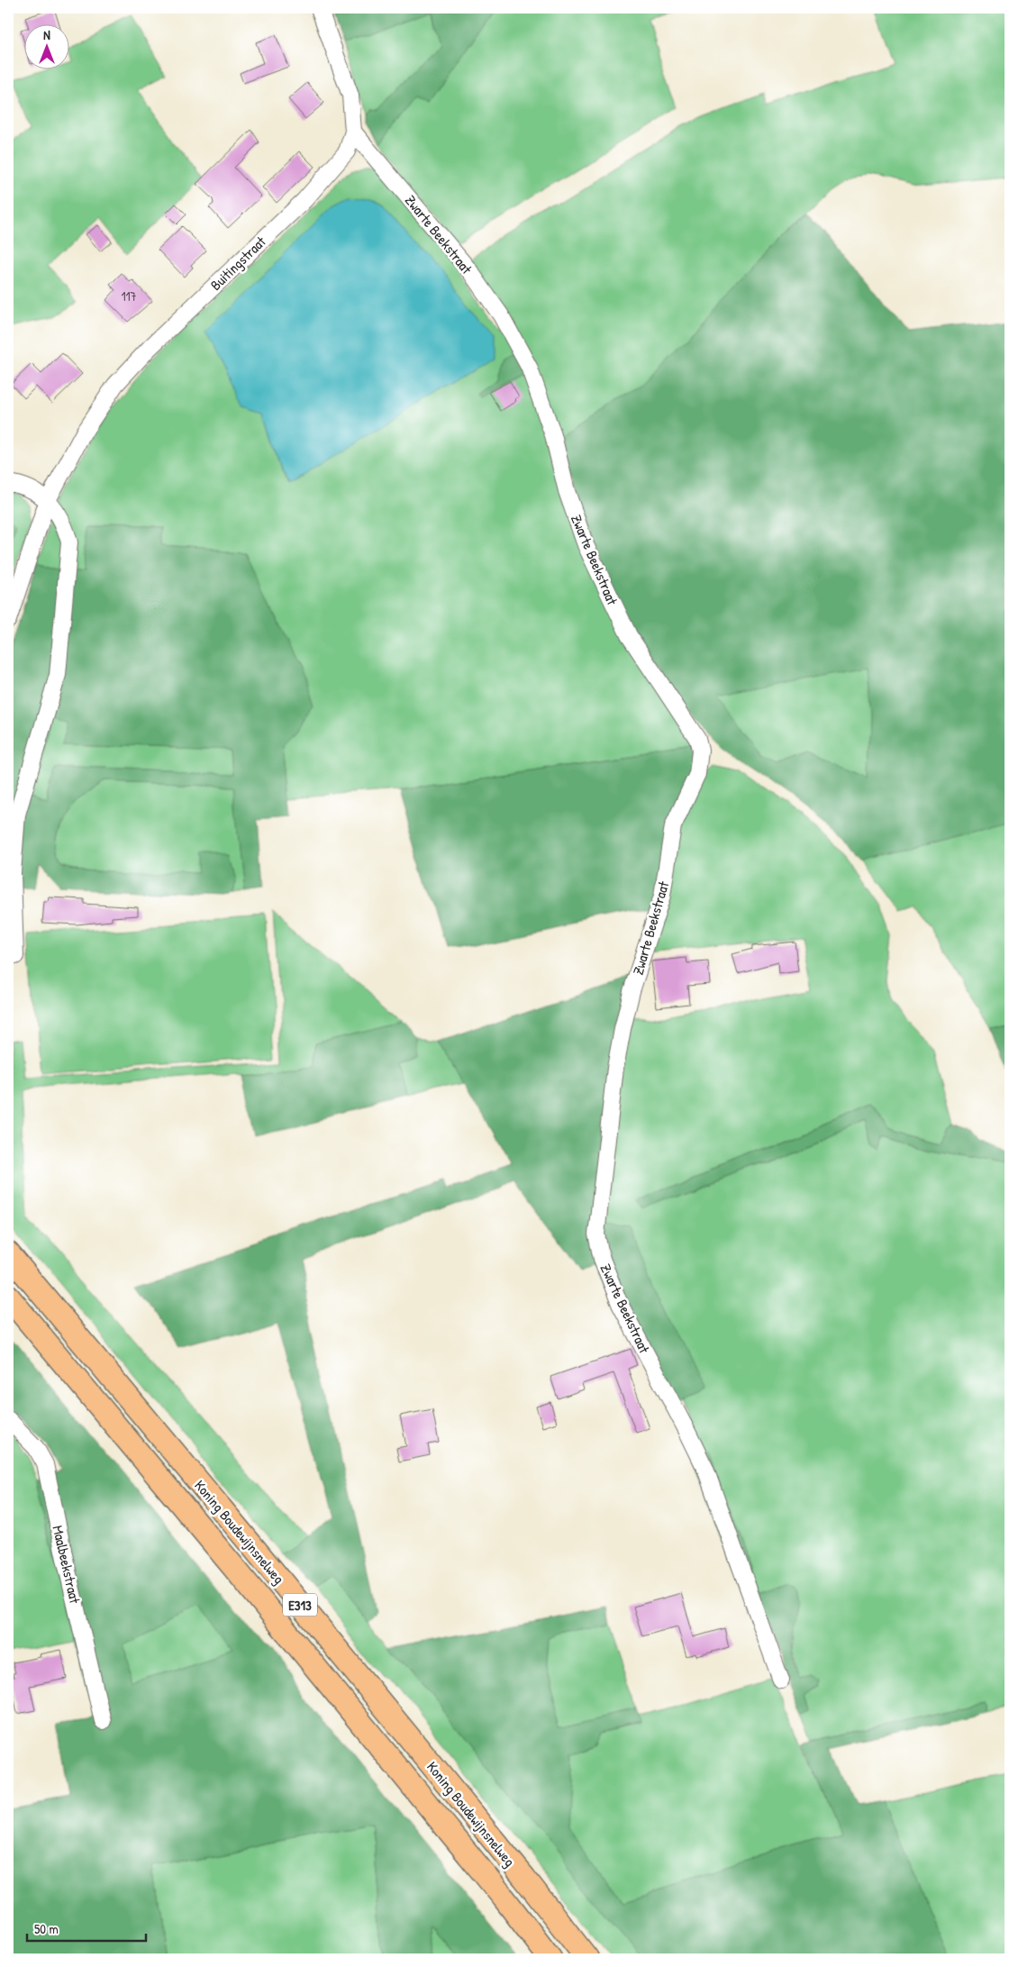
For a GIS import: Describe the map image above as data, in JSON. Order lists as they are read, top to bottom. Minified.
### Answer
{"streets":{"highway":["Koning Boudewijnsnelweg","E313"],"street":["Zwarte Beekstraat","Buitingstraat","Maalbeekstraat"]},"crossings":[["Zwarte Beekstraat","Buitingstraat"]],"house_numbers":["117"],"scale_bar":"50 m","north":"top"}
